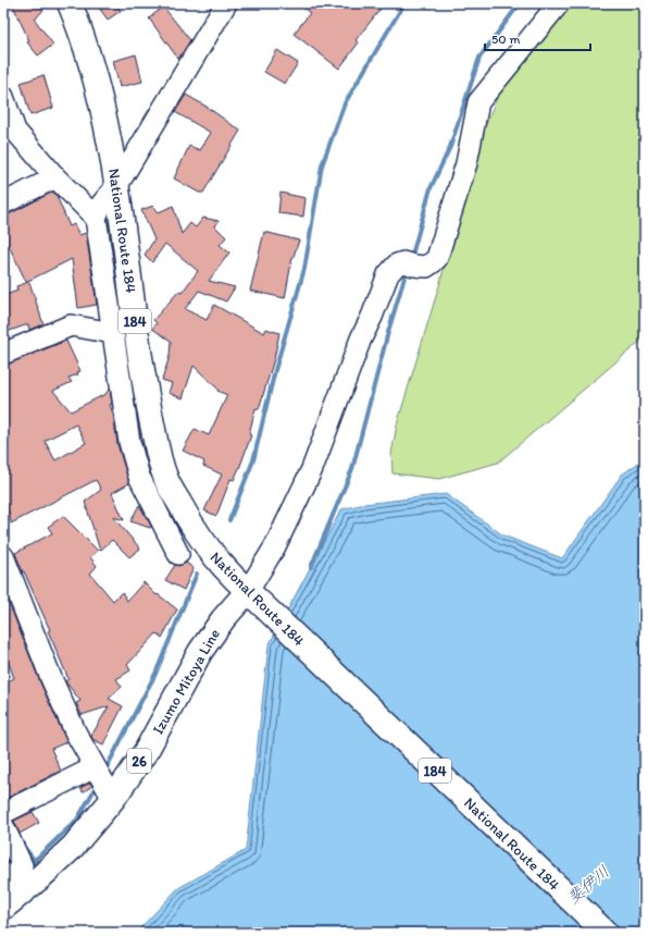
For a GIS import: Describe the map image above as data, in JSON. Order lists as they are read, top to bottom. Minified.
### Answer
{"streets":{"main road":["National Route 184","184","Izumo Mitoya Line","26"]},"crossings":[["National Route 184","Izumo Mitoya Line"]],"water":["斐伊川"],"scale_bar":"50 m"}
